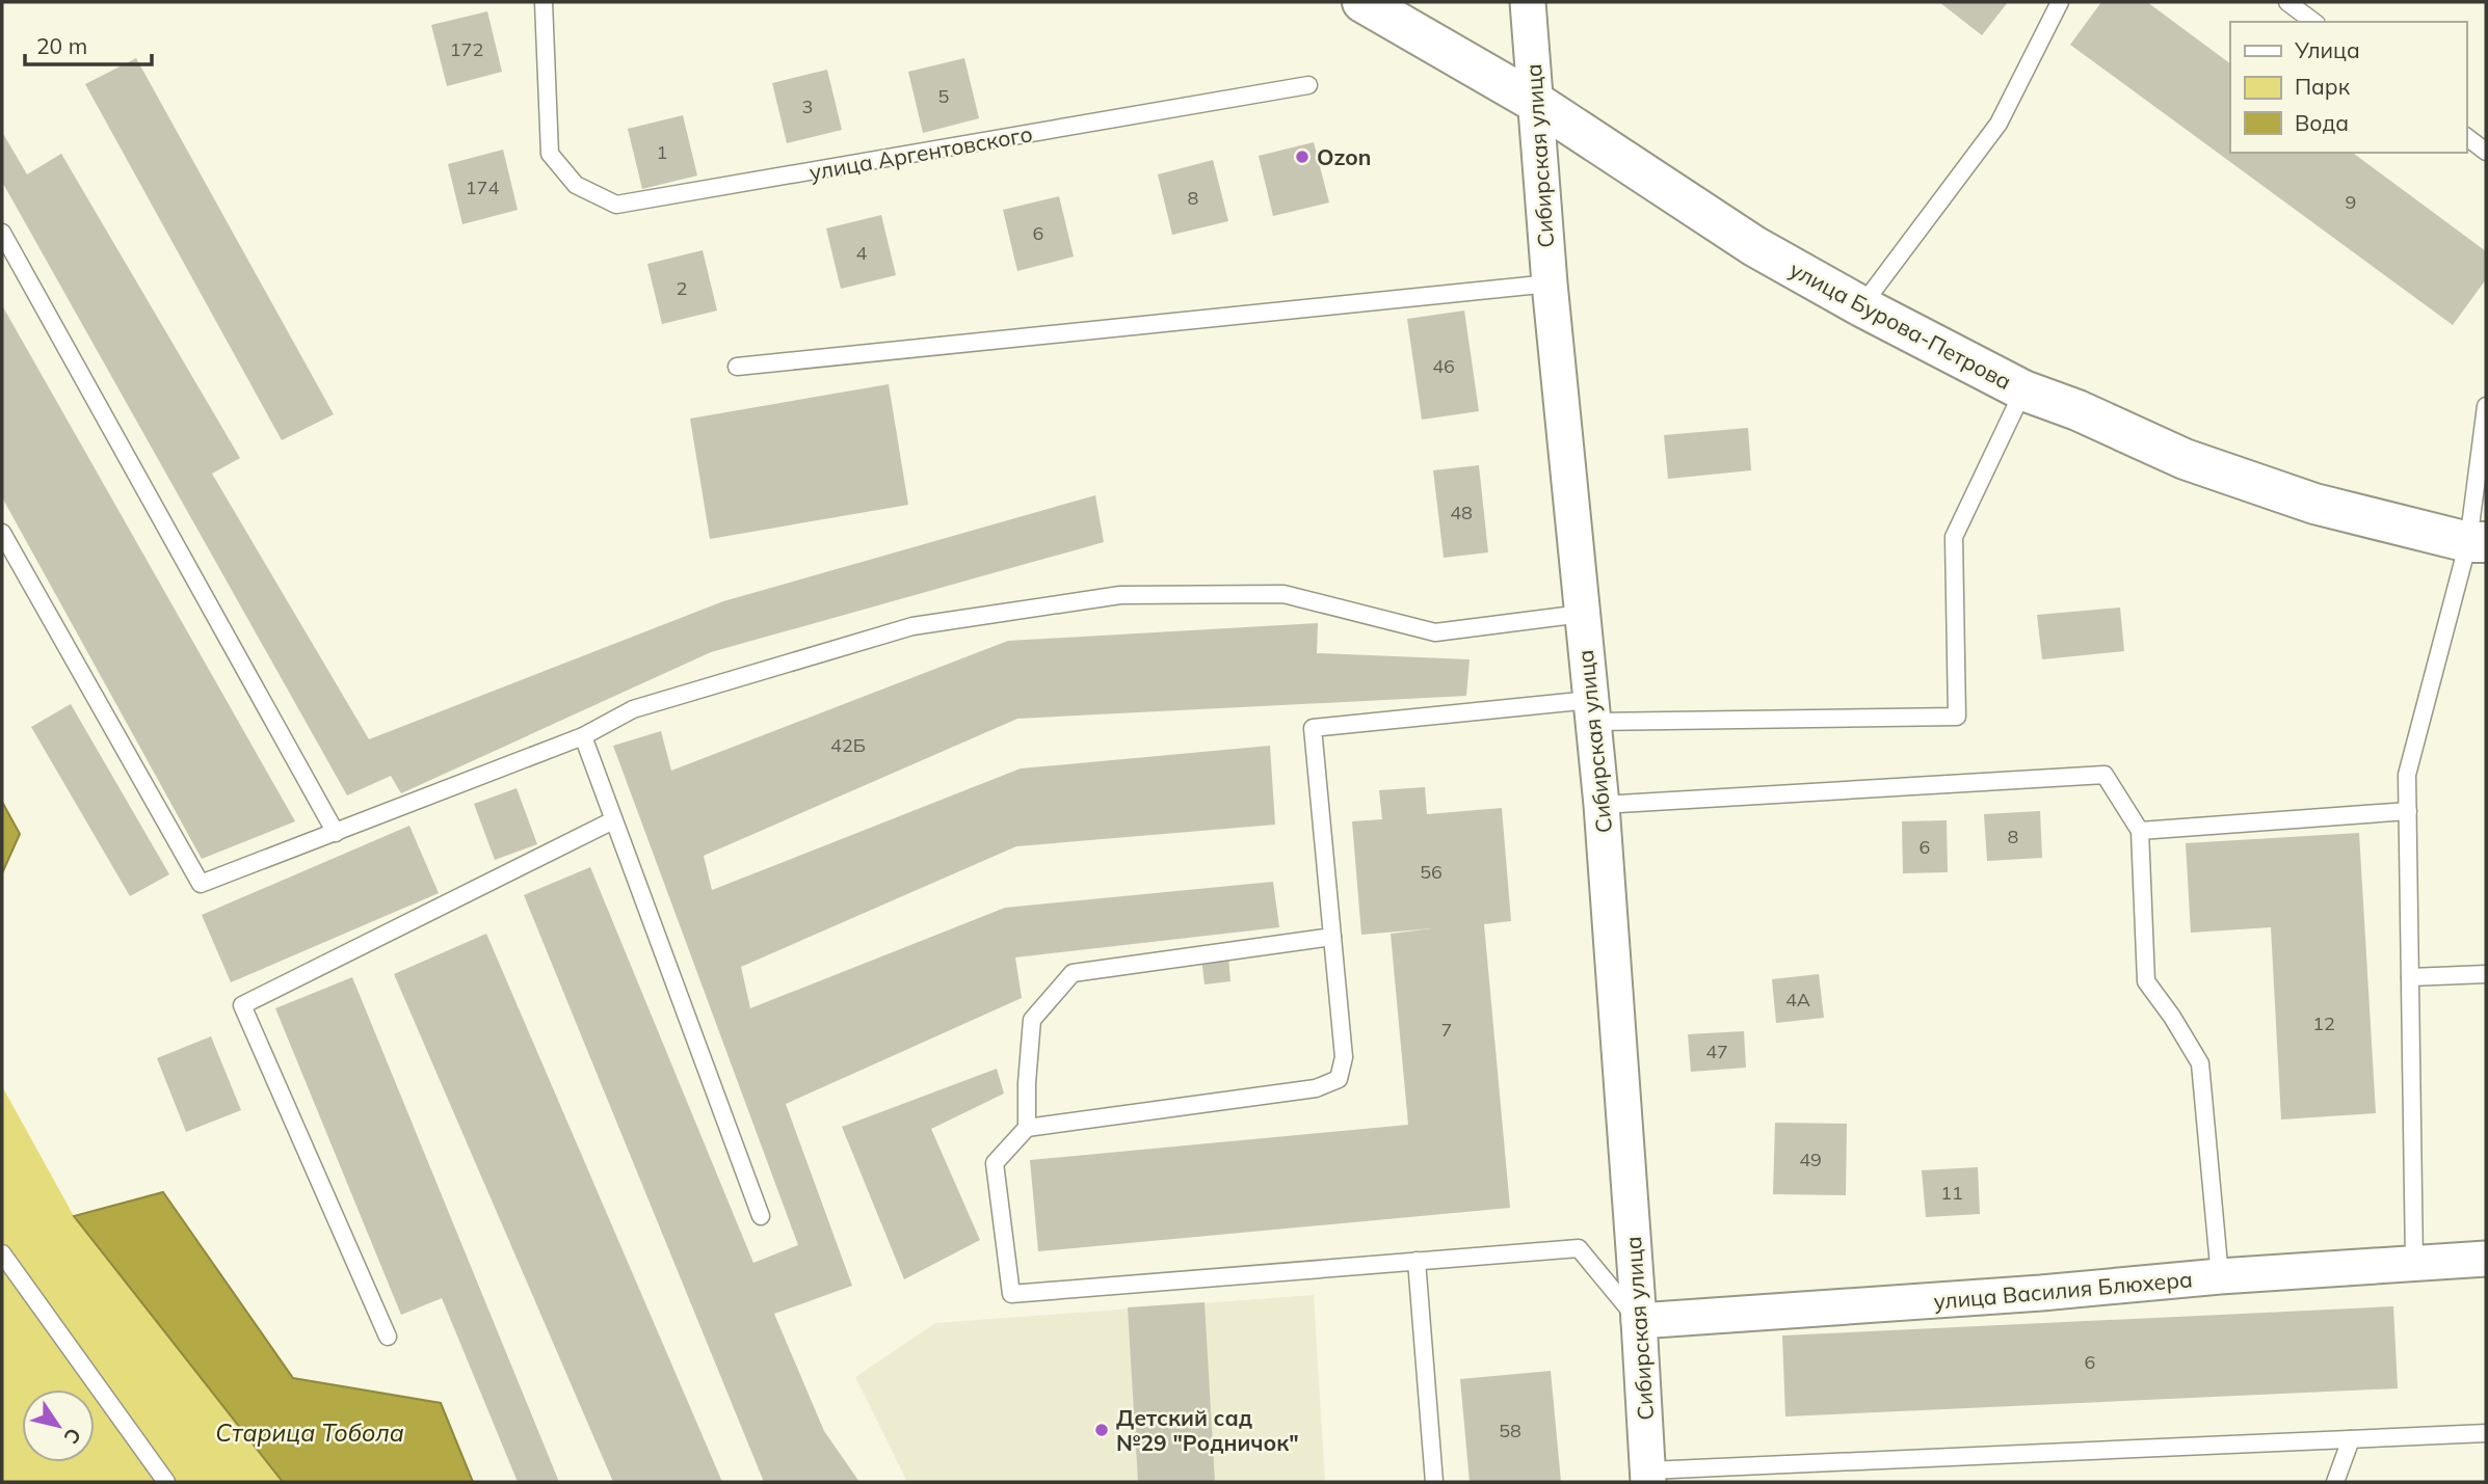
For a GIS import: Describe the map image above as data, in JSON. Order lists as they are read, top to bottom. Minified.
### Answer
{"streets":{"main road":["улица Бурова-Петрова"],"street":["Сибирская улица","улица Василия Блюхера"],"lane":["улица Аргентовского"]},"crossings":[["Сибирская улица","улица Бурова-Петрова"],["Сибирская улица","улица Василия Блюхера"]],"water":["Старица Тобола"],"places":["Ozon","Детский сад №29 \"Родничок\""],"house_numbers":["172","5","3","1","174","8","9","6","4","2","46","48","42Б","8","6","56","4А","12","7","47","49","11","6","58"],"legend":["Улица","Парк","Вода"],"scale_bar":"20 m","north":"bottom right"}
